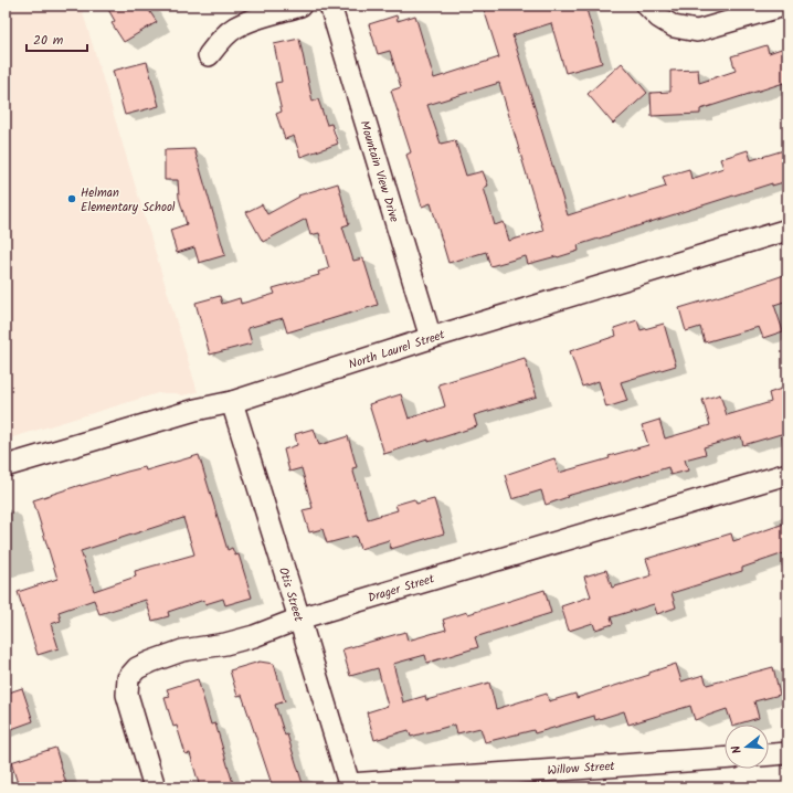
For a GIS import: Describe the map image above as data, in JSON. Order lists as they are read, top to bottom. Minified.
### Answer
{"streets":{"street":["Mountain View Drive","North Laurel Street","Drager Street","Otis Street","Willow Street"]},"crossings":[["Mountain View Drive","North Laurel Street"],["North Laurel Street","Otis Street"],["Drager Street","Otis Street"],["Otis Street","Willow Street"]],"places":["Helman Elementary School"],"scale_bar":"20 m","north":"left"}
